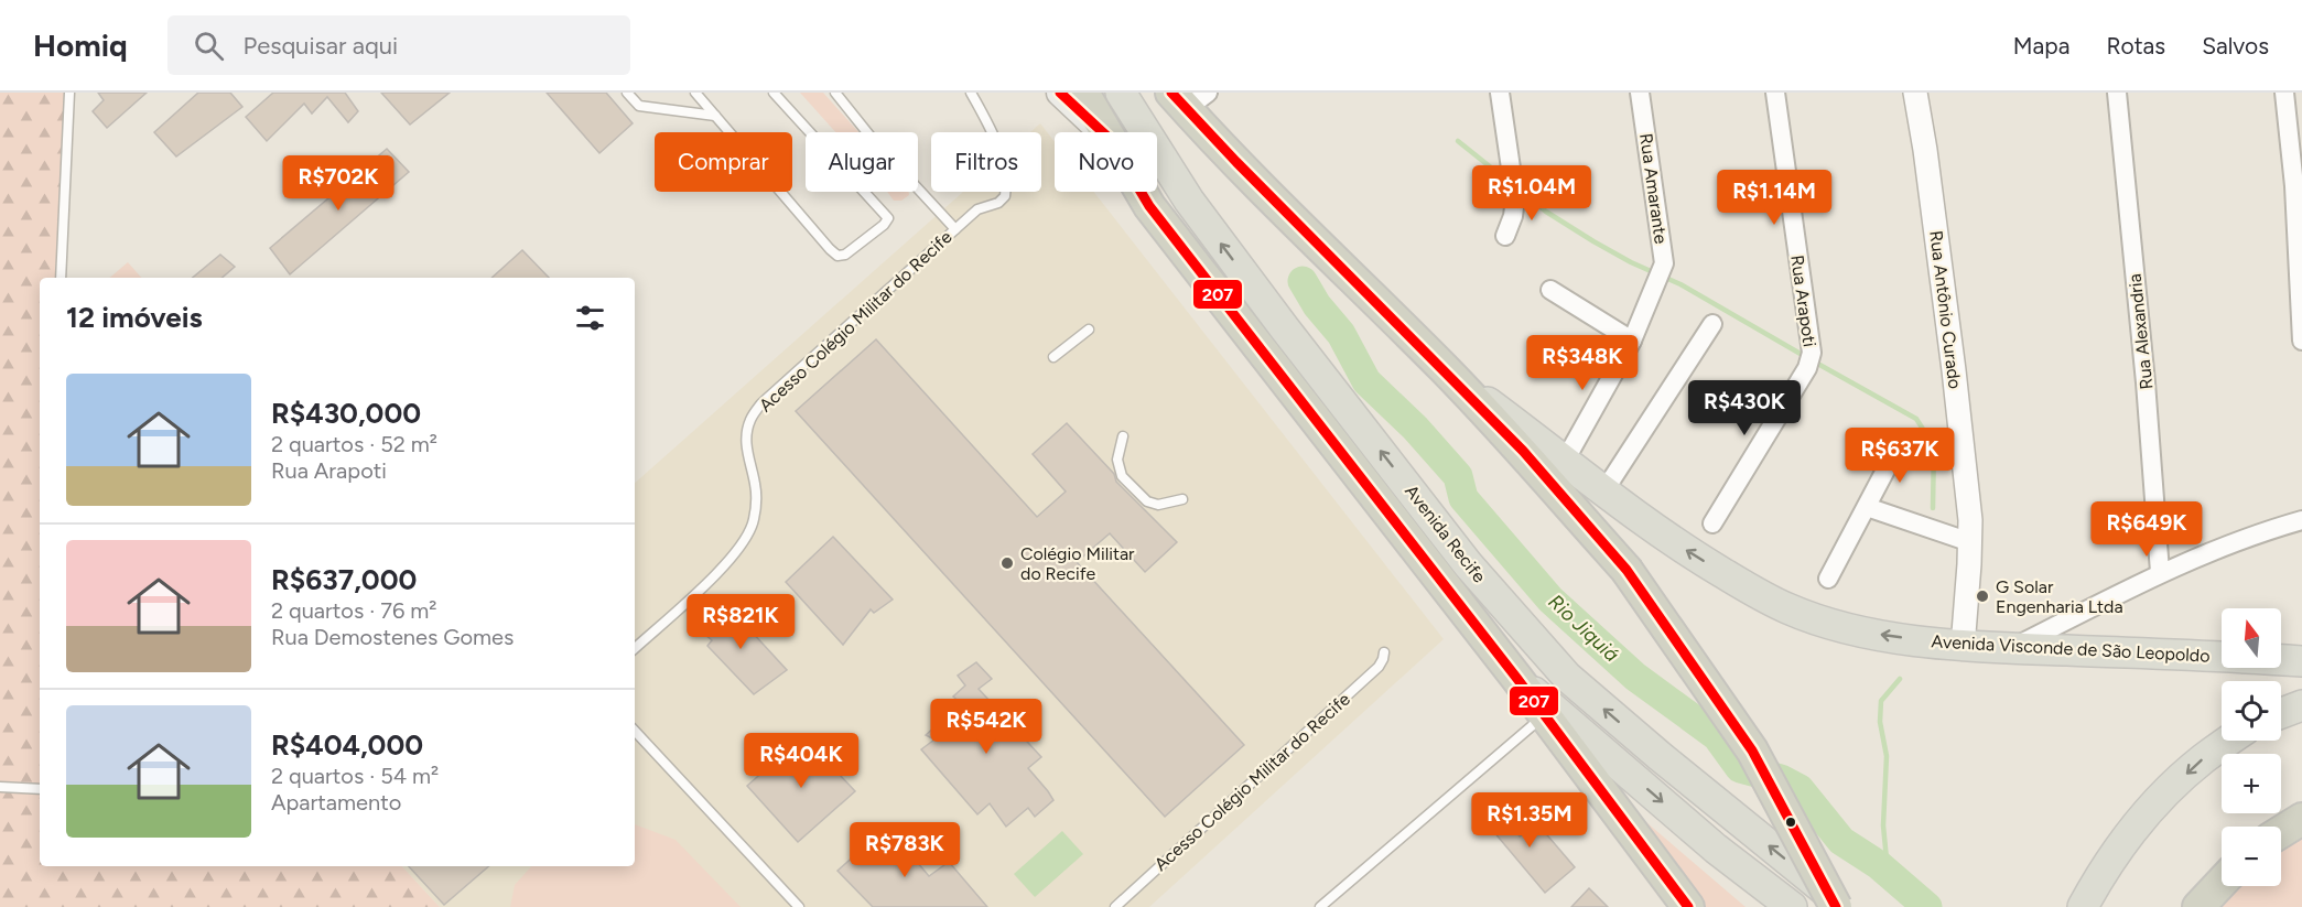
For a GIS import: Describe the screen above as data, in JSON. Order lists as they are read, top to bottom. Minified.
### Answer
{"streets":{"highway":["Avenida Visconde de São Leopoldo"],"main road":["Avenida Recife"],"street":["Rua Amarante","Rua Arapoti","Rua Antônio Curado","Rua Alexandria"],"lane":["Acesso Colégio Militar do Recife"]},"crossings":[["Rua Amarante","Avenida Visconde de São Leopoldo"],["Rua Antônio Curado","Avenida Visconde de São Leopoldo"]],"water":["Rio Jiquiá"],"places":["Colégio Militar do Recife","G Solar Engenharia Ltda"],"lines":["transit line 207"],"north":"top","page":{"header":"Homiq","search":"Pesquisar aqui","nav":["Mapa","Rotas","Salvos"],"chip":["Comprar","Alugar","Filtros","Novo"],"price":["R$702K","R$1.04M","R$1.14M","R$348K","R$430K","R$637K","R$649K","R$821K","R$542K","R$404K","R$1.35M","R$783K"],"heading":"12 imóveis","list":[{"name":"R$430,000","note":"2 quartos · 52 m² · Rua Arapoti"},{"name":"R$637,000","note":"2 quartos · 76 m² · Rua Demostenes Gomes"},{"name":"R$404,000","note":"2 quartos · 54 m² · Apartamento"}],"map_buttons":["+","−"]}}
